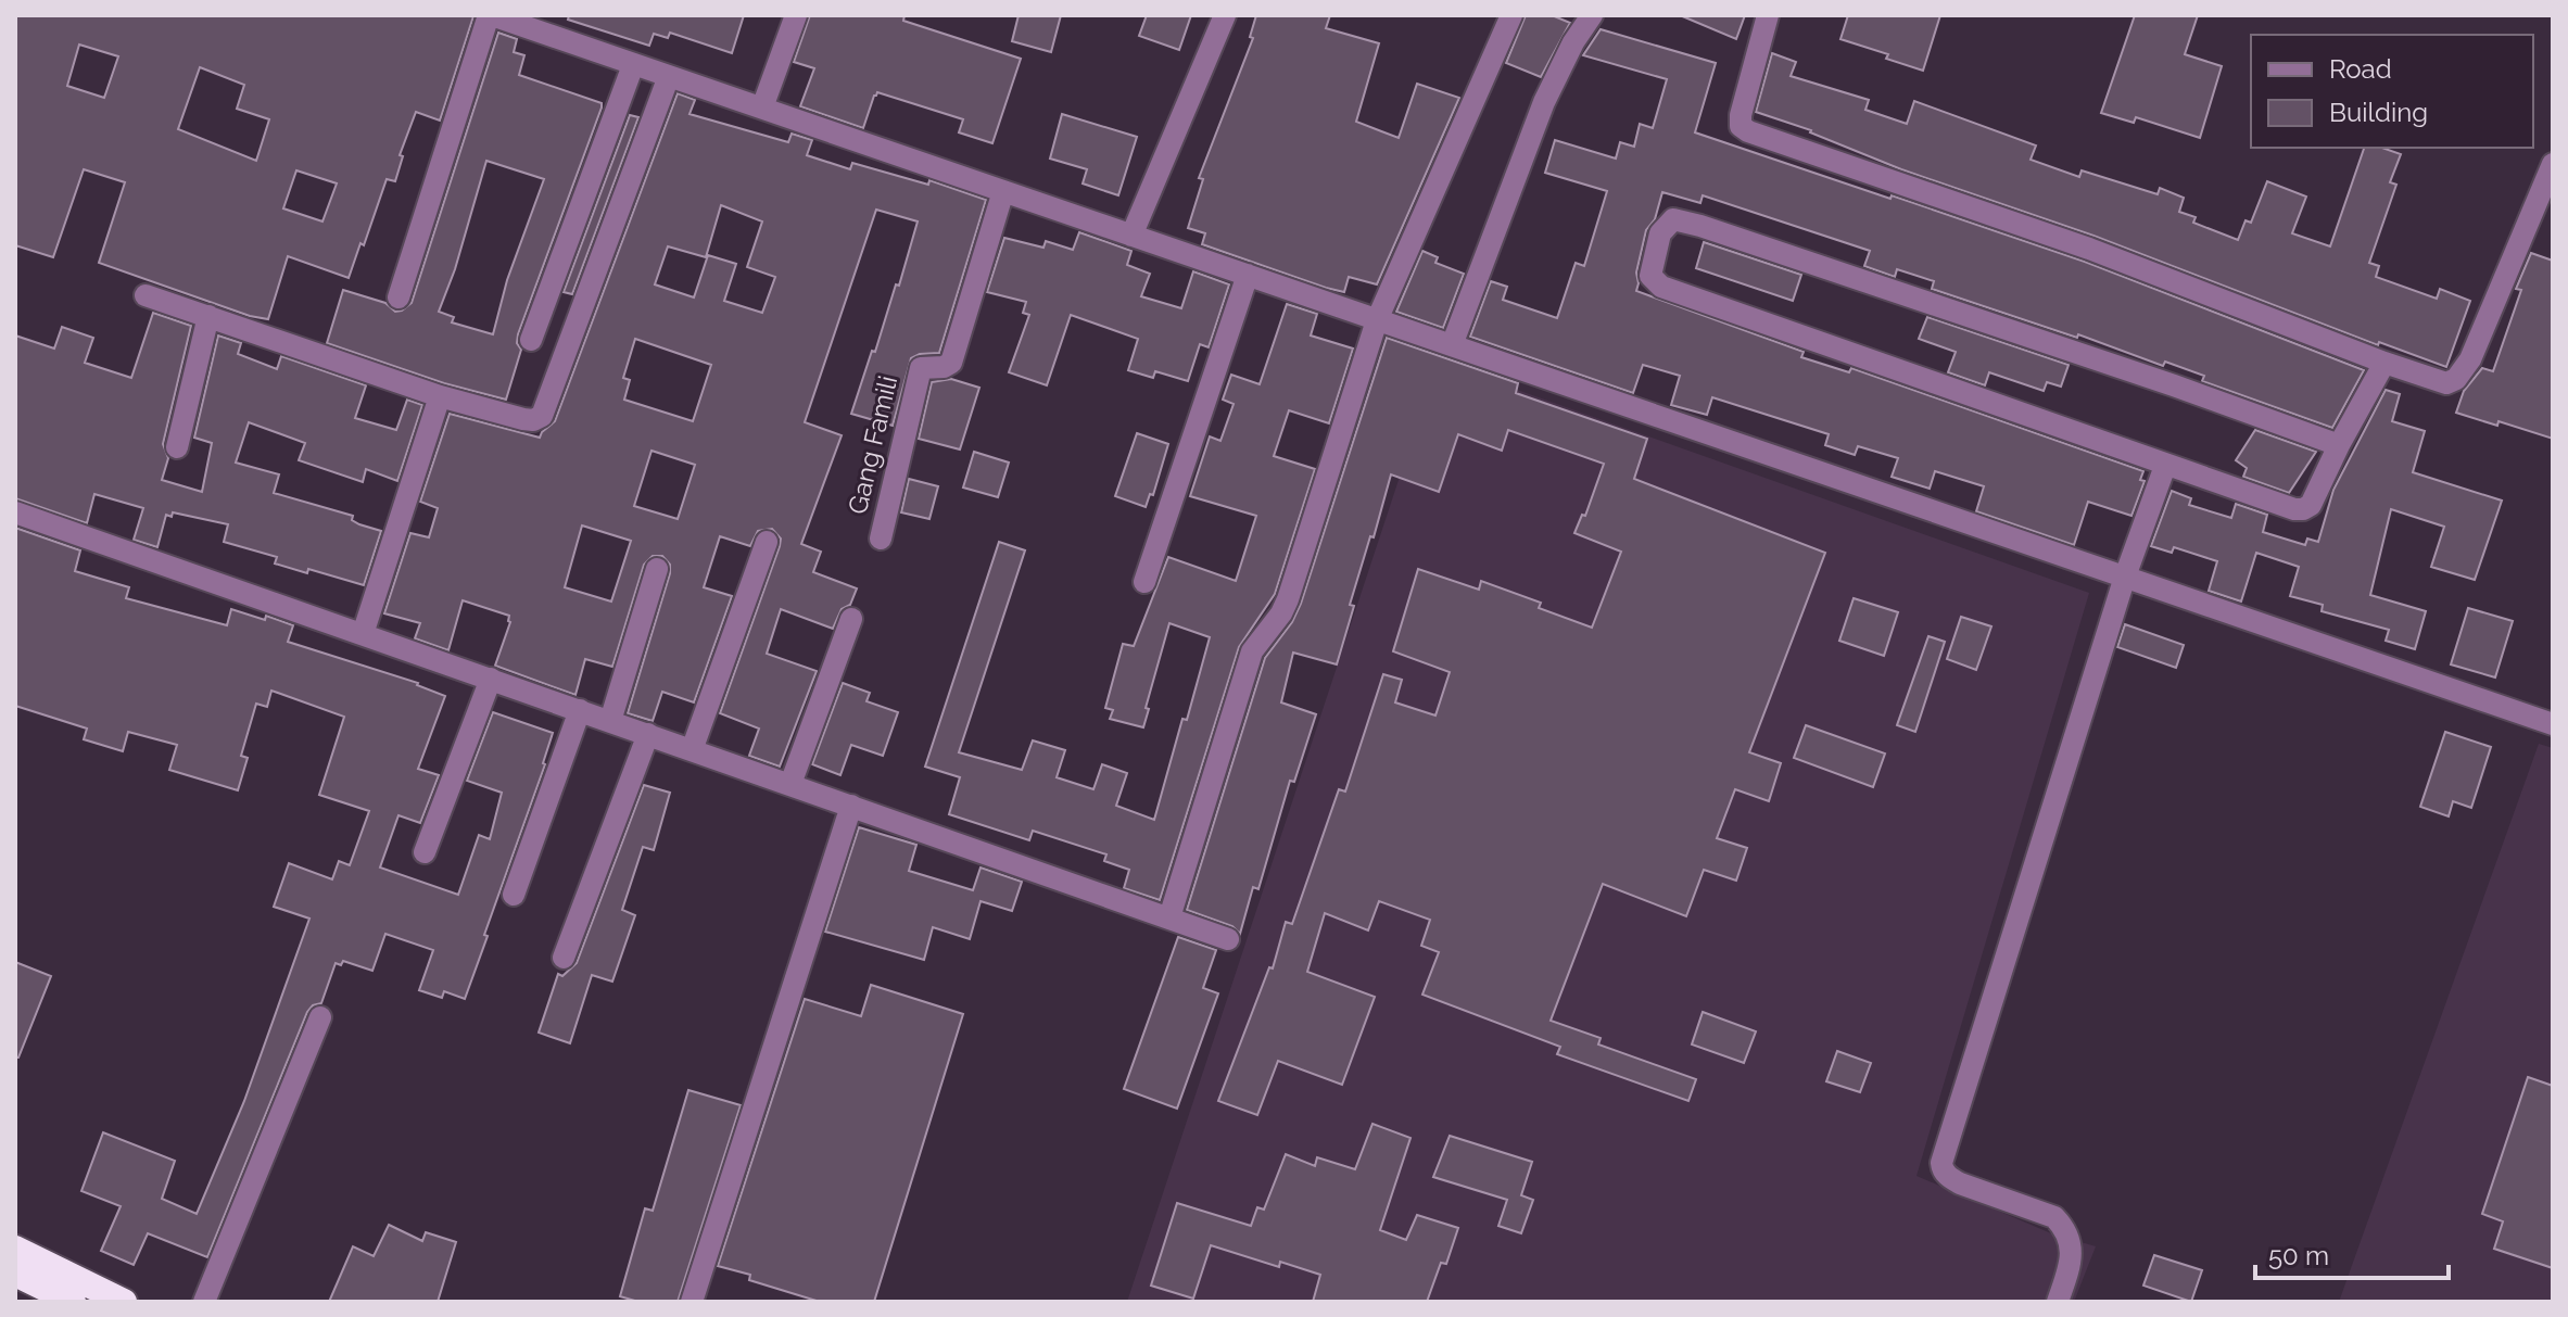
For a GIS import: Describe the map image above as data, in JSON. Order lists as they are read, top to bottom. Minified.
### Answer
{"streets":{"street":["Gang Famili"]},"legend":["Road","Building"],"scale_bar":"50 m"}
